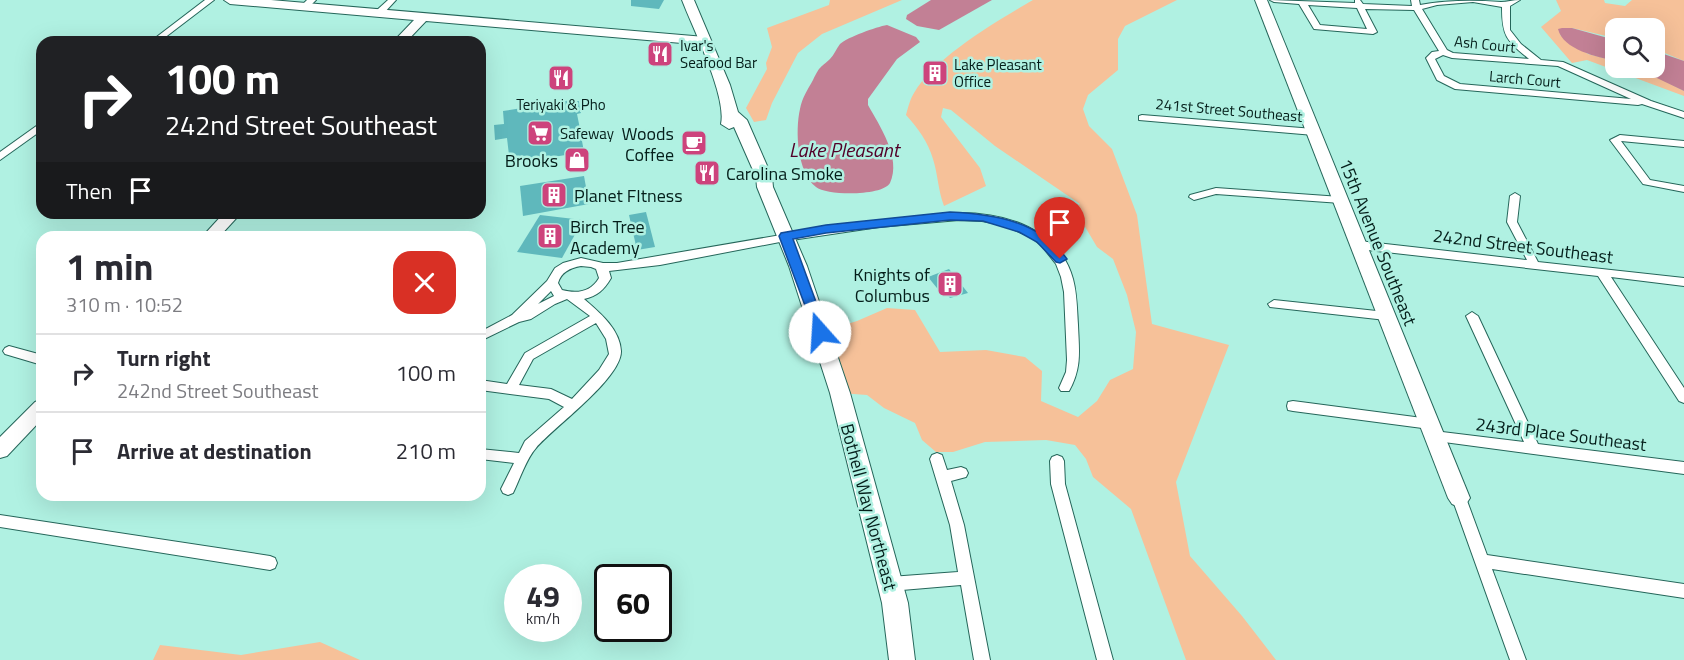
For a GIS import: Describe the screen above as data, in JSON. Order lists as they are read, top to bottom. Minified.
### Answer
{"streets":{"main road":["Bothell Way Northeast"],"street":["Ash Court","Larch Court","241st Street Southeast","15th Avenue Southeast","242nd Street Southeast","243rd Place Southeast"]},"crossings":[["Ash Court","Larch Court"],["241st Street Southeast","15th Avenue Southeast"],["15th Avenue Southeast","242nd Street Southeast"],["15th Avenue Southeast","243rd Place Southeast"]],"water":["Lake Pleasant"],"places":{"restaurant":["Ivar's Seafood Bar","Teriyaki & Pho","Carolina Smoke"],"building":["Lake Pleasant Office","Planet FItness","Birch Tree Academy","Knights of Columbus"],"supermarket":["Safeway"],"cafe":["Woods Coffee"],"shop":["Brooks"]},"page":{"turn":["100 m","242nd Street Southeast"],"then":"Then","heading":["1 min","310 m · 10:52"],"list":[{"name":"Turn right","note":"242nd Street Southeast","value":"100 m"},{"name":"Arrive at destination","value":"210 m"}],"speed":"49 km/h","limit":"60"}}
